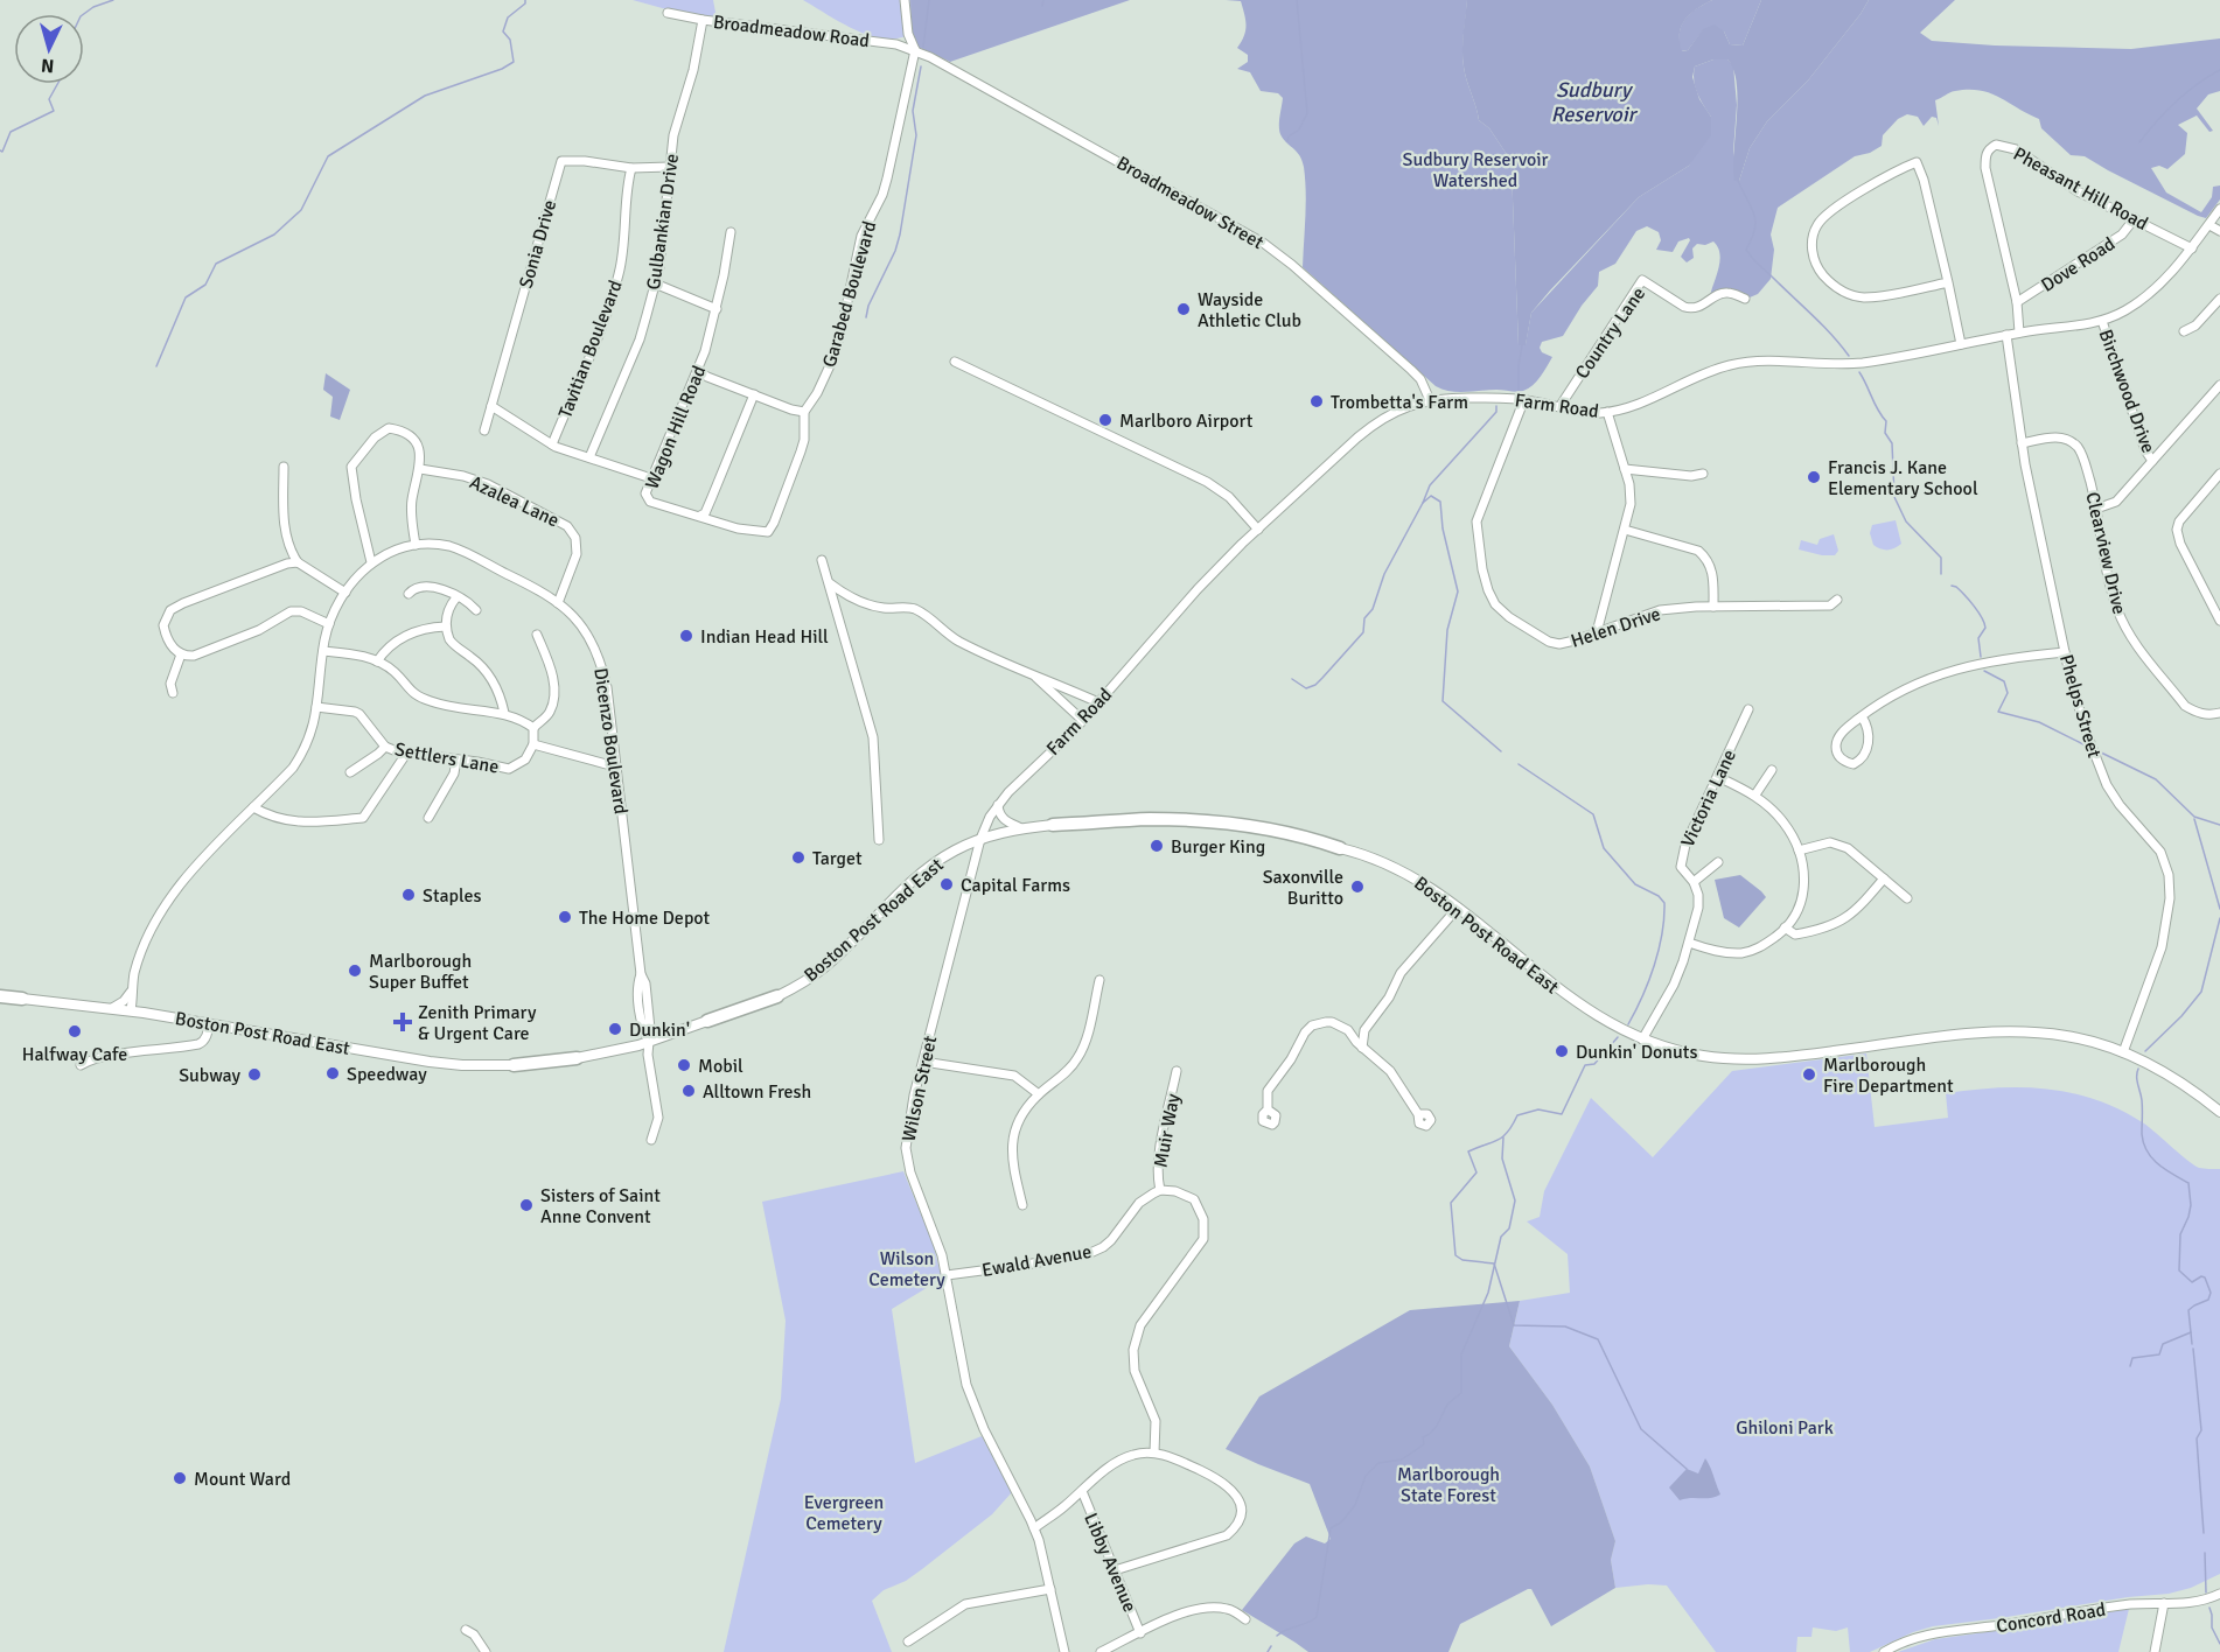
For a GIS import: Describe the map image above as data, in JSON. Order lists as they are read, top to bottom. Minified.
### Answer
{"streets":{"highway":["Boston Post Road East"],"street":["Broadmeadow Road","Pheasant Hill Road","Broadmeadow Street","Gulbankian Drive","Sonia Drive","Dove Road","Garabed Boulevard","Country Lane","Tavitian Boulevard","Birchwood Drive","Farm Road","Wagon Hill Road","Azalea Lane","Clearview Drive","Helen Drive","Phelps Street","Dicenzo Boulevard","Settlers Lane","Victoria Lane","Wilson Street","Muir Way","Ewald Avenue","Libby Avenue","Concord Road"]},"crossings":[["Broadmeadow Road","Broadmeadow Street"],["Broadmeadow Road","Gulbankian Drive"],["Broadmeadow Road","Garabed Boulevard"],["Pheasant Hill Road","Dove Road"],["Pheasant Hill Road","Farm Road"],["Broadmeadow Street","Garabed Boulevard"],["Broadmeadow Street","Farm Road"],["Gulbankian Drive","Sonia Drive"],["Sonia Drive","Tavitian Boulevard"],["Garabed Boulevard","Wagon Hill Road"],["Country Lane","Farm Road"],["Birchwood Drive","Farm Road"],["Farm Road","Helen Drive"],["Farm Road","Phelps Street"],["Farm Road","Boston Post Road East"],["Farm Road","Wilson Street"],["Azalea Lane","Dicenzo Boulevard"],["Clearview Drive","Phelps Street"],["Phelps Street","Boston Post Road East"],["Dicenzo Boulevard","Settlers Lane"],["Dicenzo Boulevard","Boston Post Road East"],["Victoria Lane","Boston Post Road East"],["Boston Post Road East","Wilson Street"],["Wilson Street","Ewald Avenue"],["Muir Way","Ewald Avenue"]],"water":["Sudbury Reservoir"],"parks":["Sudbury Reservoir Watershed","Wilson Cemetery","Ghiloni Park","Marlborough State Forest","Evergreen Cemetery"],"places":{"other":["Wayside Athletic Club","Trombetta's Farm","Marlboro Airport","Francis J. Kane Elementary School","Indian Head Hill","Burger King","Target","Capital Farms","Saxonville Buritto","Staples","The Home Depot","Marlborough Super Buffet","Dunkin'","Halfway Cafe","Dunkin' Donuts","Mobil","Speedway","Subway","Marlborough Fire Department","Alltown Fresh","Sisters of Saint Anne Convent","Mount Ward"],"health":["Zenith Primary & Urgent Care"]},"north":"bottom"}
